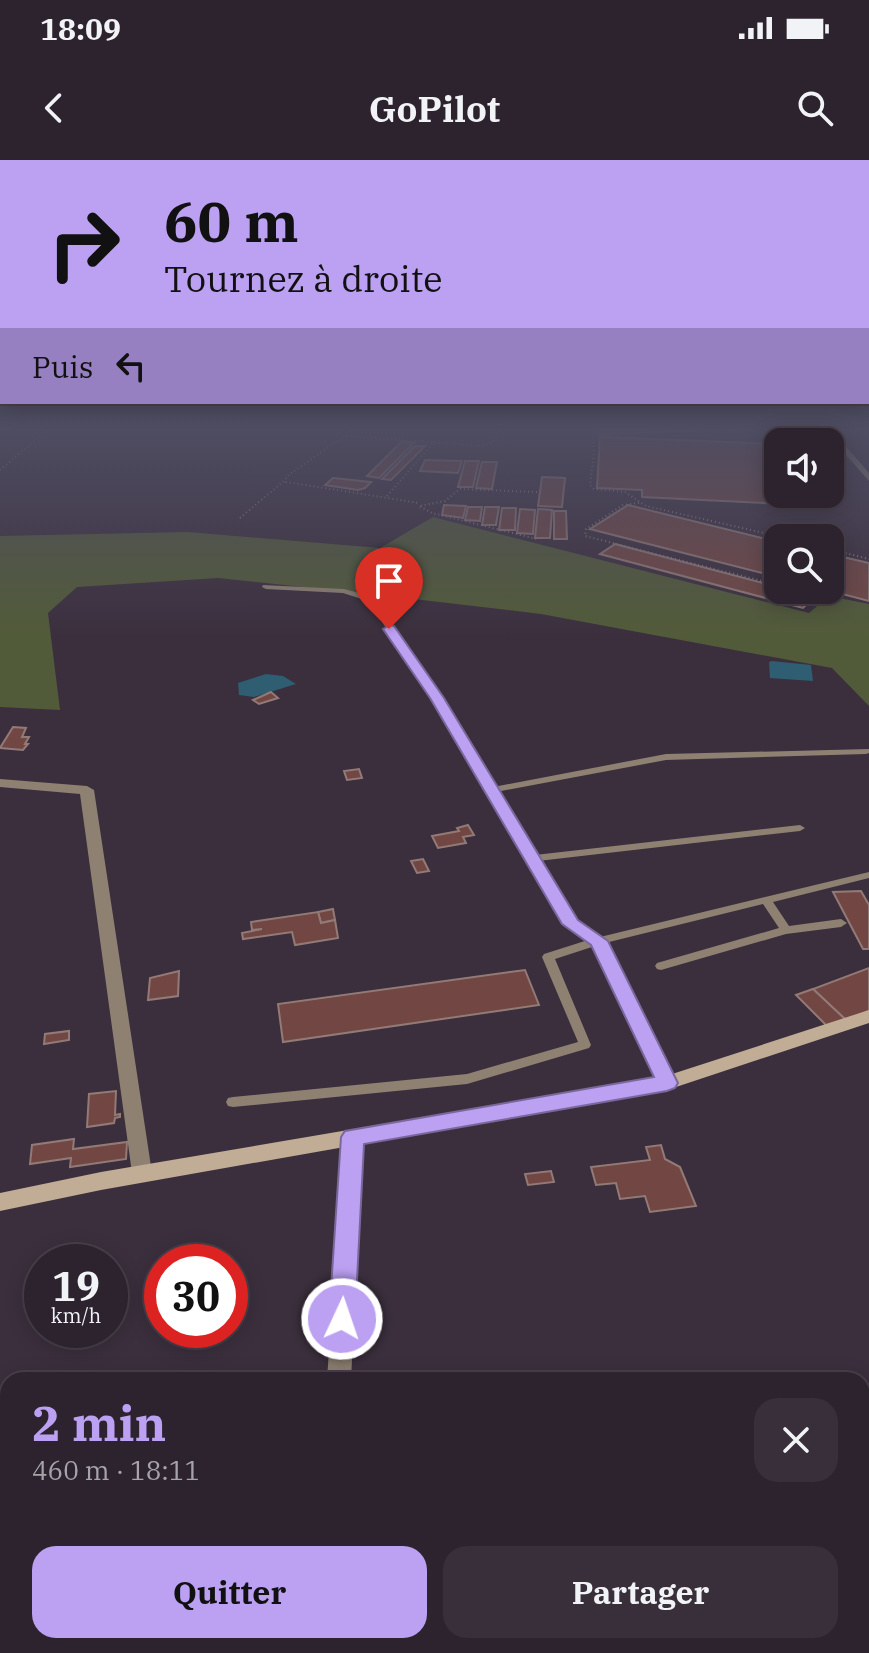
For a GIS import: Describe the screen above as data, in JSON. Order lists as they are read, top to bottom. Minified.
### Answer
{"page":{"status":"18:09","header":"GoPilot","turn":["60 m","Tournez à droite"],"then":"Puis","speed":"19 km/h","limit":"30","heading":["2 min","460 m · 18:11"],"buttons":["Quitter","Partager"]}}
